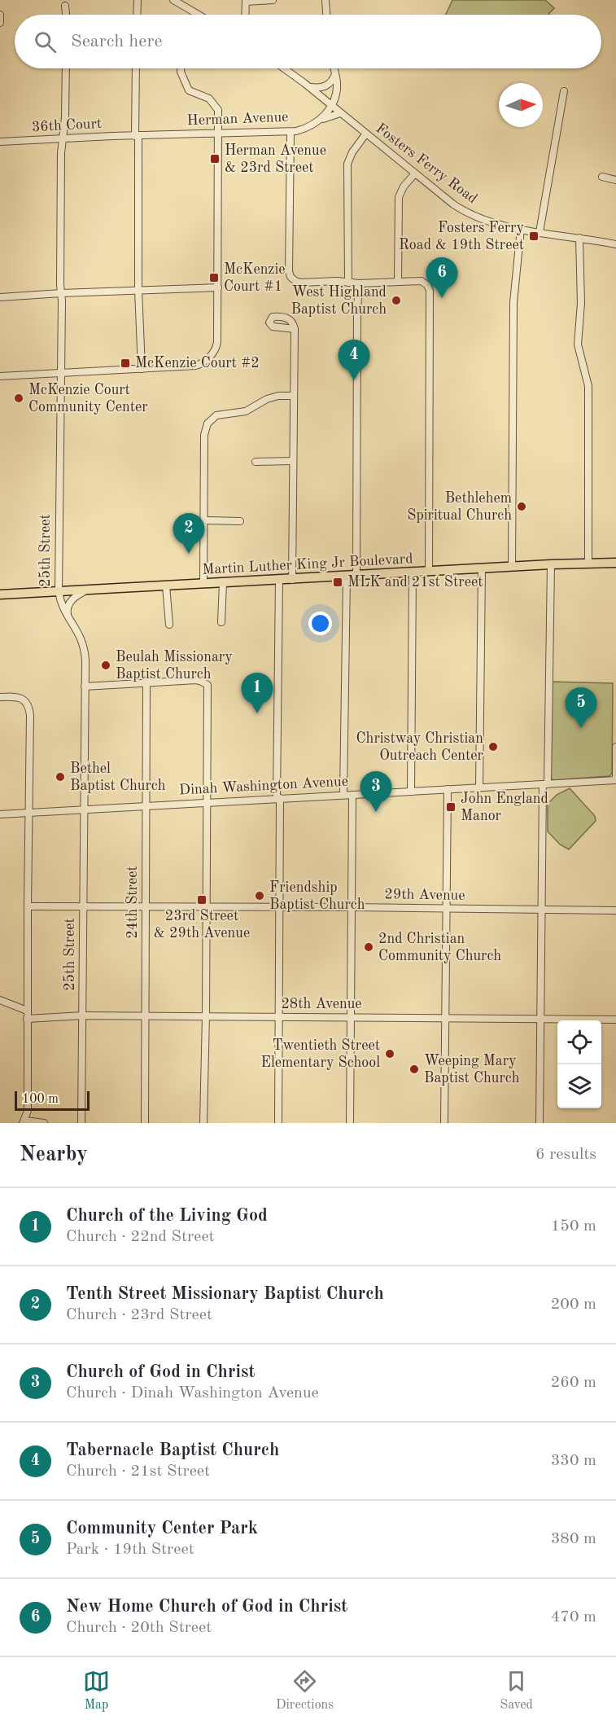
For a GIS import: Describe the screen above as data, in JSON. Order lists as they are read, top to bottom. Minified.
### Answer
{"streets":{"main road":["Martin Luther King Jr Boulevard"],"street":["Herman Avenue","36th Court","Fosters Ferry Road","25th Street","Dinah Washington Avenue","29th Avenue","24th Street","28th Avenue"]},"crossings":[["Herman Avenue","36th Court"],["Herman Avenue","Fosters Ferry Road"],["36th Court","25th Street"],["25th Street","Martin Luther King Jr Boulevard"],["25th Street","Dinah Washington Avenue"],["25th Street","29th Avenue"],["25th Street","28th Avenue"],["Dinah Washington Avenue","24th Street"],["29th Avenue","24th Street"],["24th Street","28th Avenue"]],"places":{"transit":["Herman Avenue & 23rd Street","Fosters Ferry Road & 19th Street","McKenzie Court #1","McKenzie Court #2","MLK and 21st Street","John England Manor","23rd Street & 29th Avenue"],"other":["West Highland Baptist Church","McKenzie Court Community Center","Bethlehem Spiritual Church","Beulah Missionary Baptist Church","Christway Christian Outreach Center","Bethel Baptist Church","Friendship Baptist Church","2nd Christian Community Church","Twentieth Street Elementary School","Weeping Mary Baptist Church"]},"scale_bar":"100 m","north":"right","page":{"search":"Search here","pins":["6","4","2","1","5","3"],"scale":"100 m","heading":["Nearby","6 results"],"list":[{"mark":"1","name":"Church of the Living God","note":"Church · 22nd Street","value":"150 m"},{"mark":"2","name":"Tenth Street Missionary Baptist Church","note":"Church · 23rd Street","value":"200 m"},{"mark":"3","name":"Church of God in Christ","note":"Church · Dinah Washington Avenue","value":"260 m"},{"mark":"4","name":"Tabernacle Baptist Church","note":"Church · 21st Street","value":"330 m"},{"mark":"5","name":"Community Center Park","note":"Park · 19th Street","value":"380 m"},{"mark":"6","name":"New Home Church of God in Christ","note":"Church · 20th Street","value":"470 m"}],"nav":["Map","Directions","Saved"]}}
